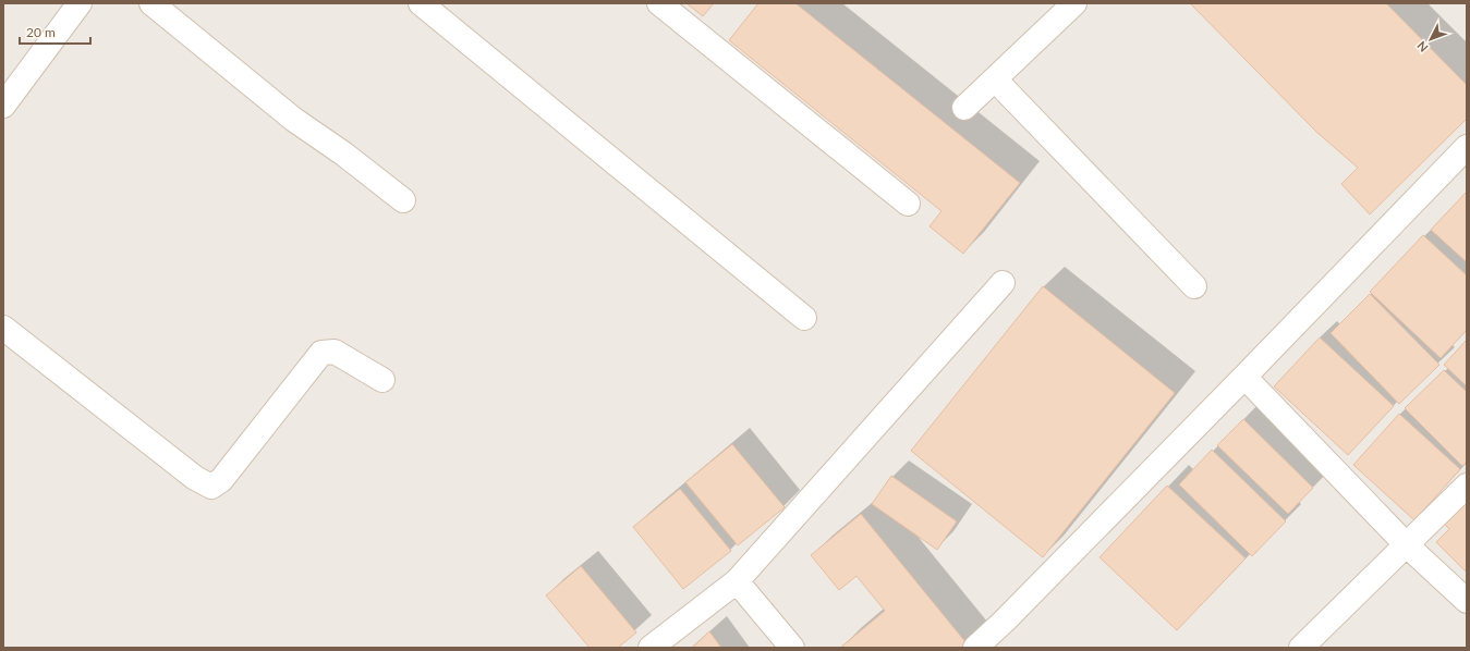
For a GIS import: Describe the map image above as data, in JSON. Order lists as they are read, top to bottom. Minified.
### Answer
{"scale_bar":"20 m","north":"bottom left"}
